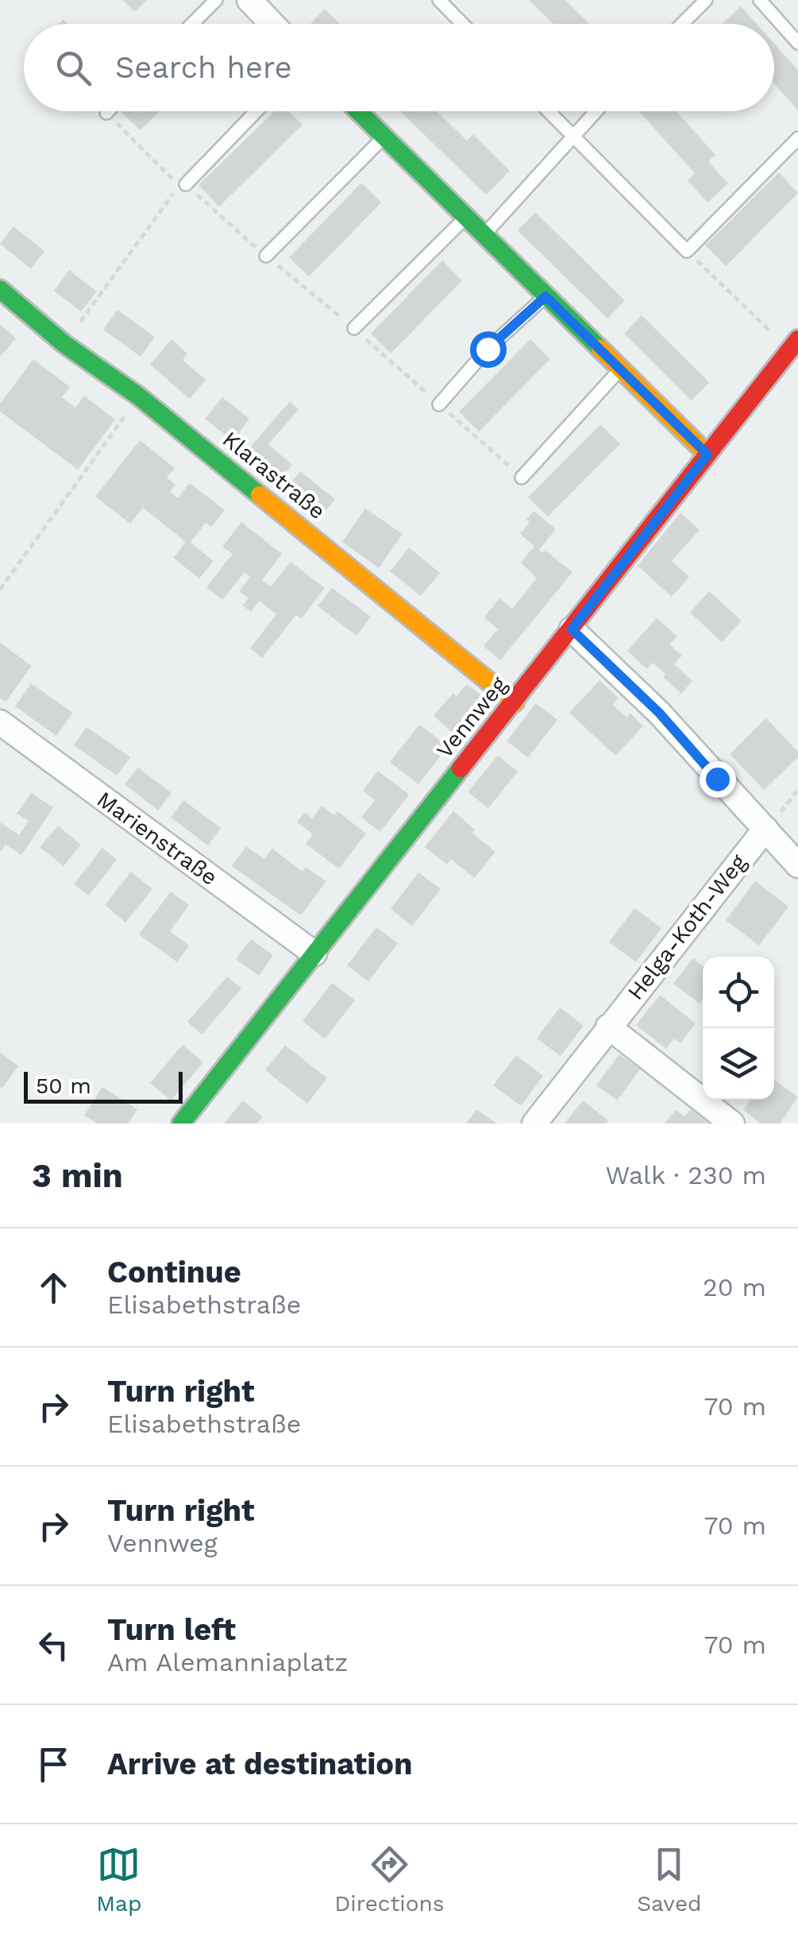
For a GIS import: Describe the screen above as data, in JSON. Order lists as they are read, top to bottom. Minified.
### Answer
{"streets":{"street":["Klarastraße","Vennweg","Marienstraße","Helga-Koth-Weg"]},"crossings":[["Klarastraße","Vennweg"],["Vennweg","Marienstraße"]],"scale_bar":"50 m","page":{"search":"Search here","scale":"50 m","heading":["3 min","Walk · 230 m"],"list":[["Continue","Elisabethstraße","20 m"],["Turn right","Elisabethstraße","70 m"],["Turn right","Vennweg","70 m"],["Turn left","Am Alemanniaplatz","70 m"],"Arrive at destination"],"nav":["Map","Directions","Saved"]}}
